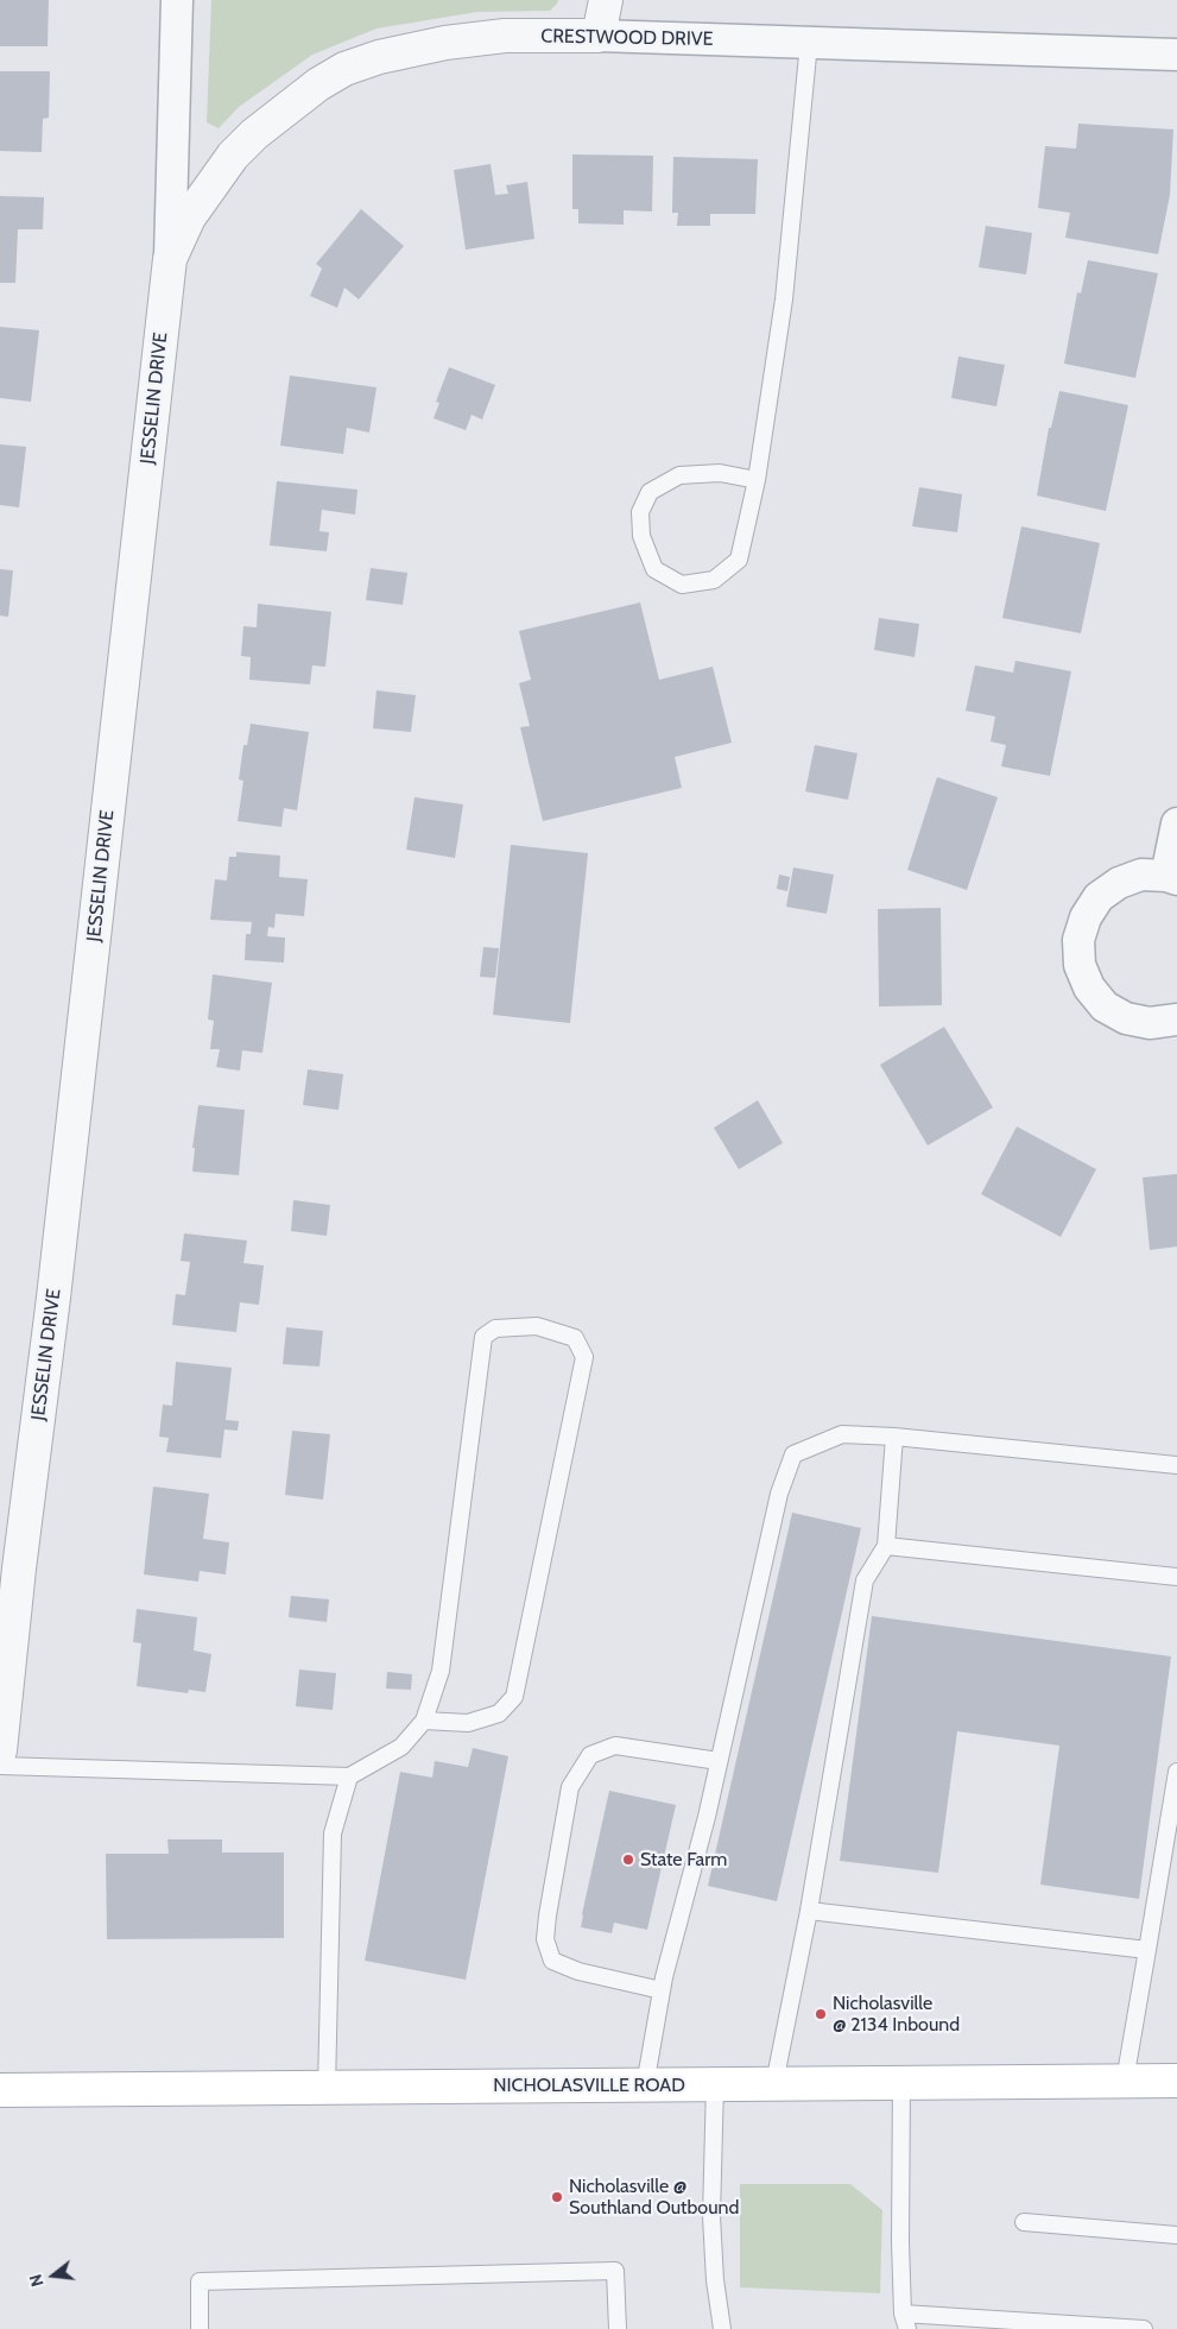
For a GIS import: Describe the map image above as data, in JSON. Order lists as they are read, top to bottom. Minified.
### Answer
{"streets":{"main road":["NICHOLASVILLE ROAD"],"street":["CRESTWOOD DRIVE","JESSELIN DRIVE"]},"crossings":[["CRESTWOOD DRIVE","JESSELIN DRIVE"]],"places":["State Farm","Nicholasville @ 2134 Inbound","Nicholasville @ Southland Outbound"],"north":"left"}
